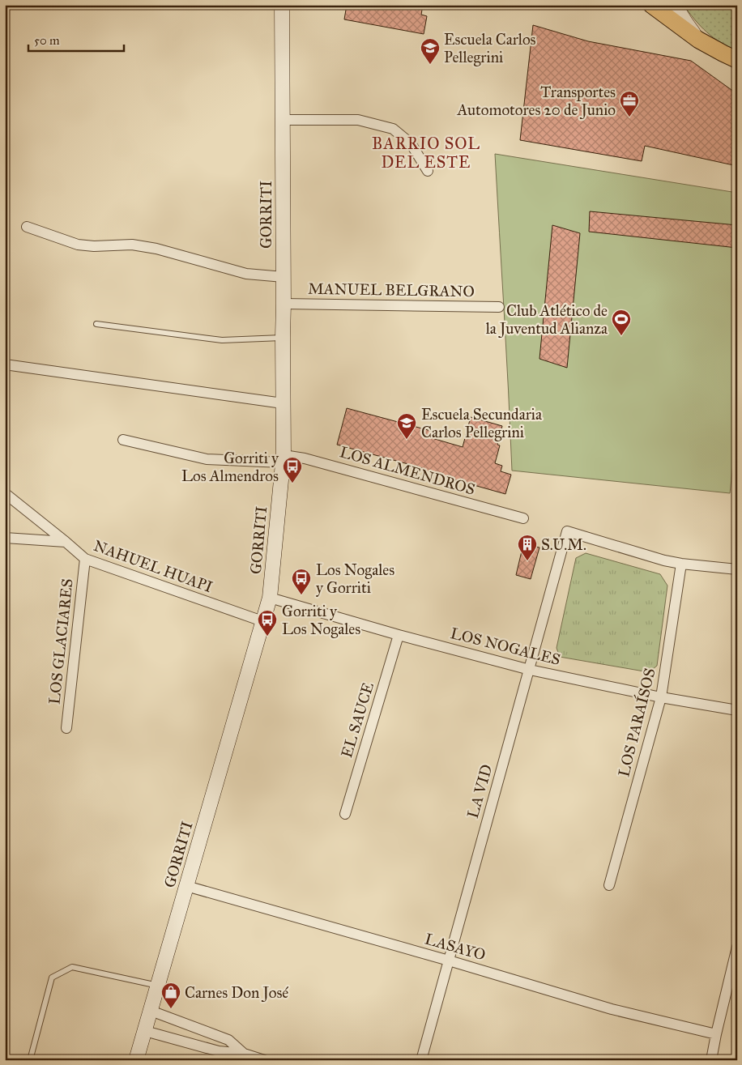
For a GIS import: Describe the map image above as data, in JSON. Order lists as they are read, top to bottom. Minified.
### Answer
{"streets":{"street":["GORRITI","MANUEL BELGRANO","LOS ALMENDROS","NAHUEL HUAPI","LOS GLACIARES","LOS NOGALES","EL SAUCE","LOS PARAÍSOS","LA VID","LASAYO"]},"crossings":[["GORRITI","MANUEL BELGRANO"],["GORRITI","LOS ALMENDROS"],["GORRITI","NAHUEL HUAPI"],["GORRITI","LOS NOGALES"],["GORRITI","LASAYO"],["NAHUEL HUAPI","LOS GLACIARES"],["LOS NOGALES","EL SAUCE"],["LOS NOGALES","LOS PARAÍSOS"],["LOS NOGALES","LA VID"],["LOS PARAÍSOS","LA VID"],["LA VID","LASAYO"]],"districts":["BARRIO SOL DEL ESTE"],"places":{"school or university":["Escuela Carlos Pellegrini","Escuela Secundaria Carlos Pellegrini"],"office":["Transportes Automotores 20 de Junio"],"sports":["Club Atlético de la Juventud Alianza"],"bus stop":["Gorriti y Los Almendros","Los Nogales y Gorriti","Gorriti y Los Nogales"],"building":["S.U.M."],"shop":["Carnes Don José"]},"scale_bar":"50 m"}
